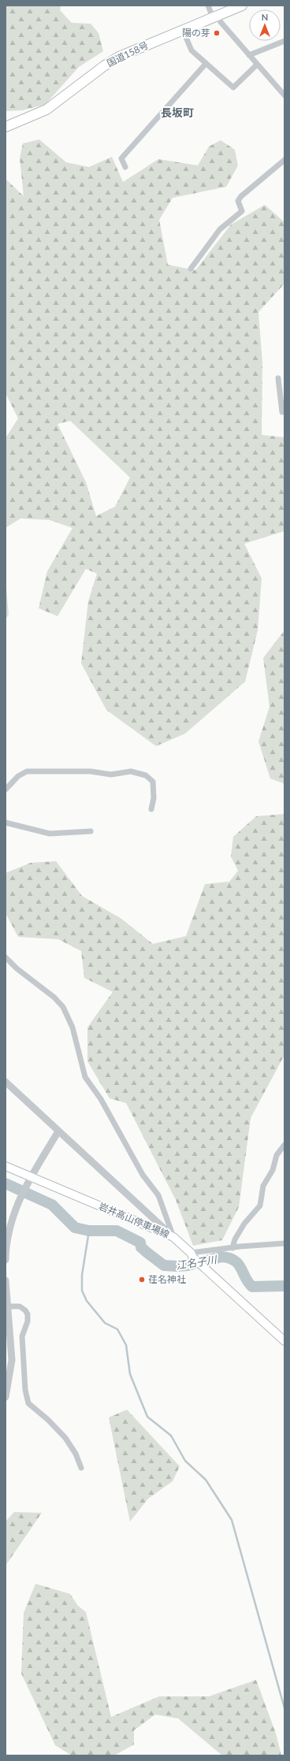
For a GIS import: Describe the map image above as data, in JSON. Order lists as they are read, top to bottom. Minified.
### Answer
{"streets":{"highway":["国道158号"],"main road":["岩井高山停車場線"]},"districts":["長坂町"],"water":["江名子川"],"places":["陽の芽","荏名神社"],"north":"top"}
